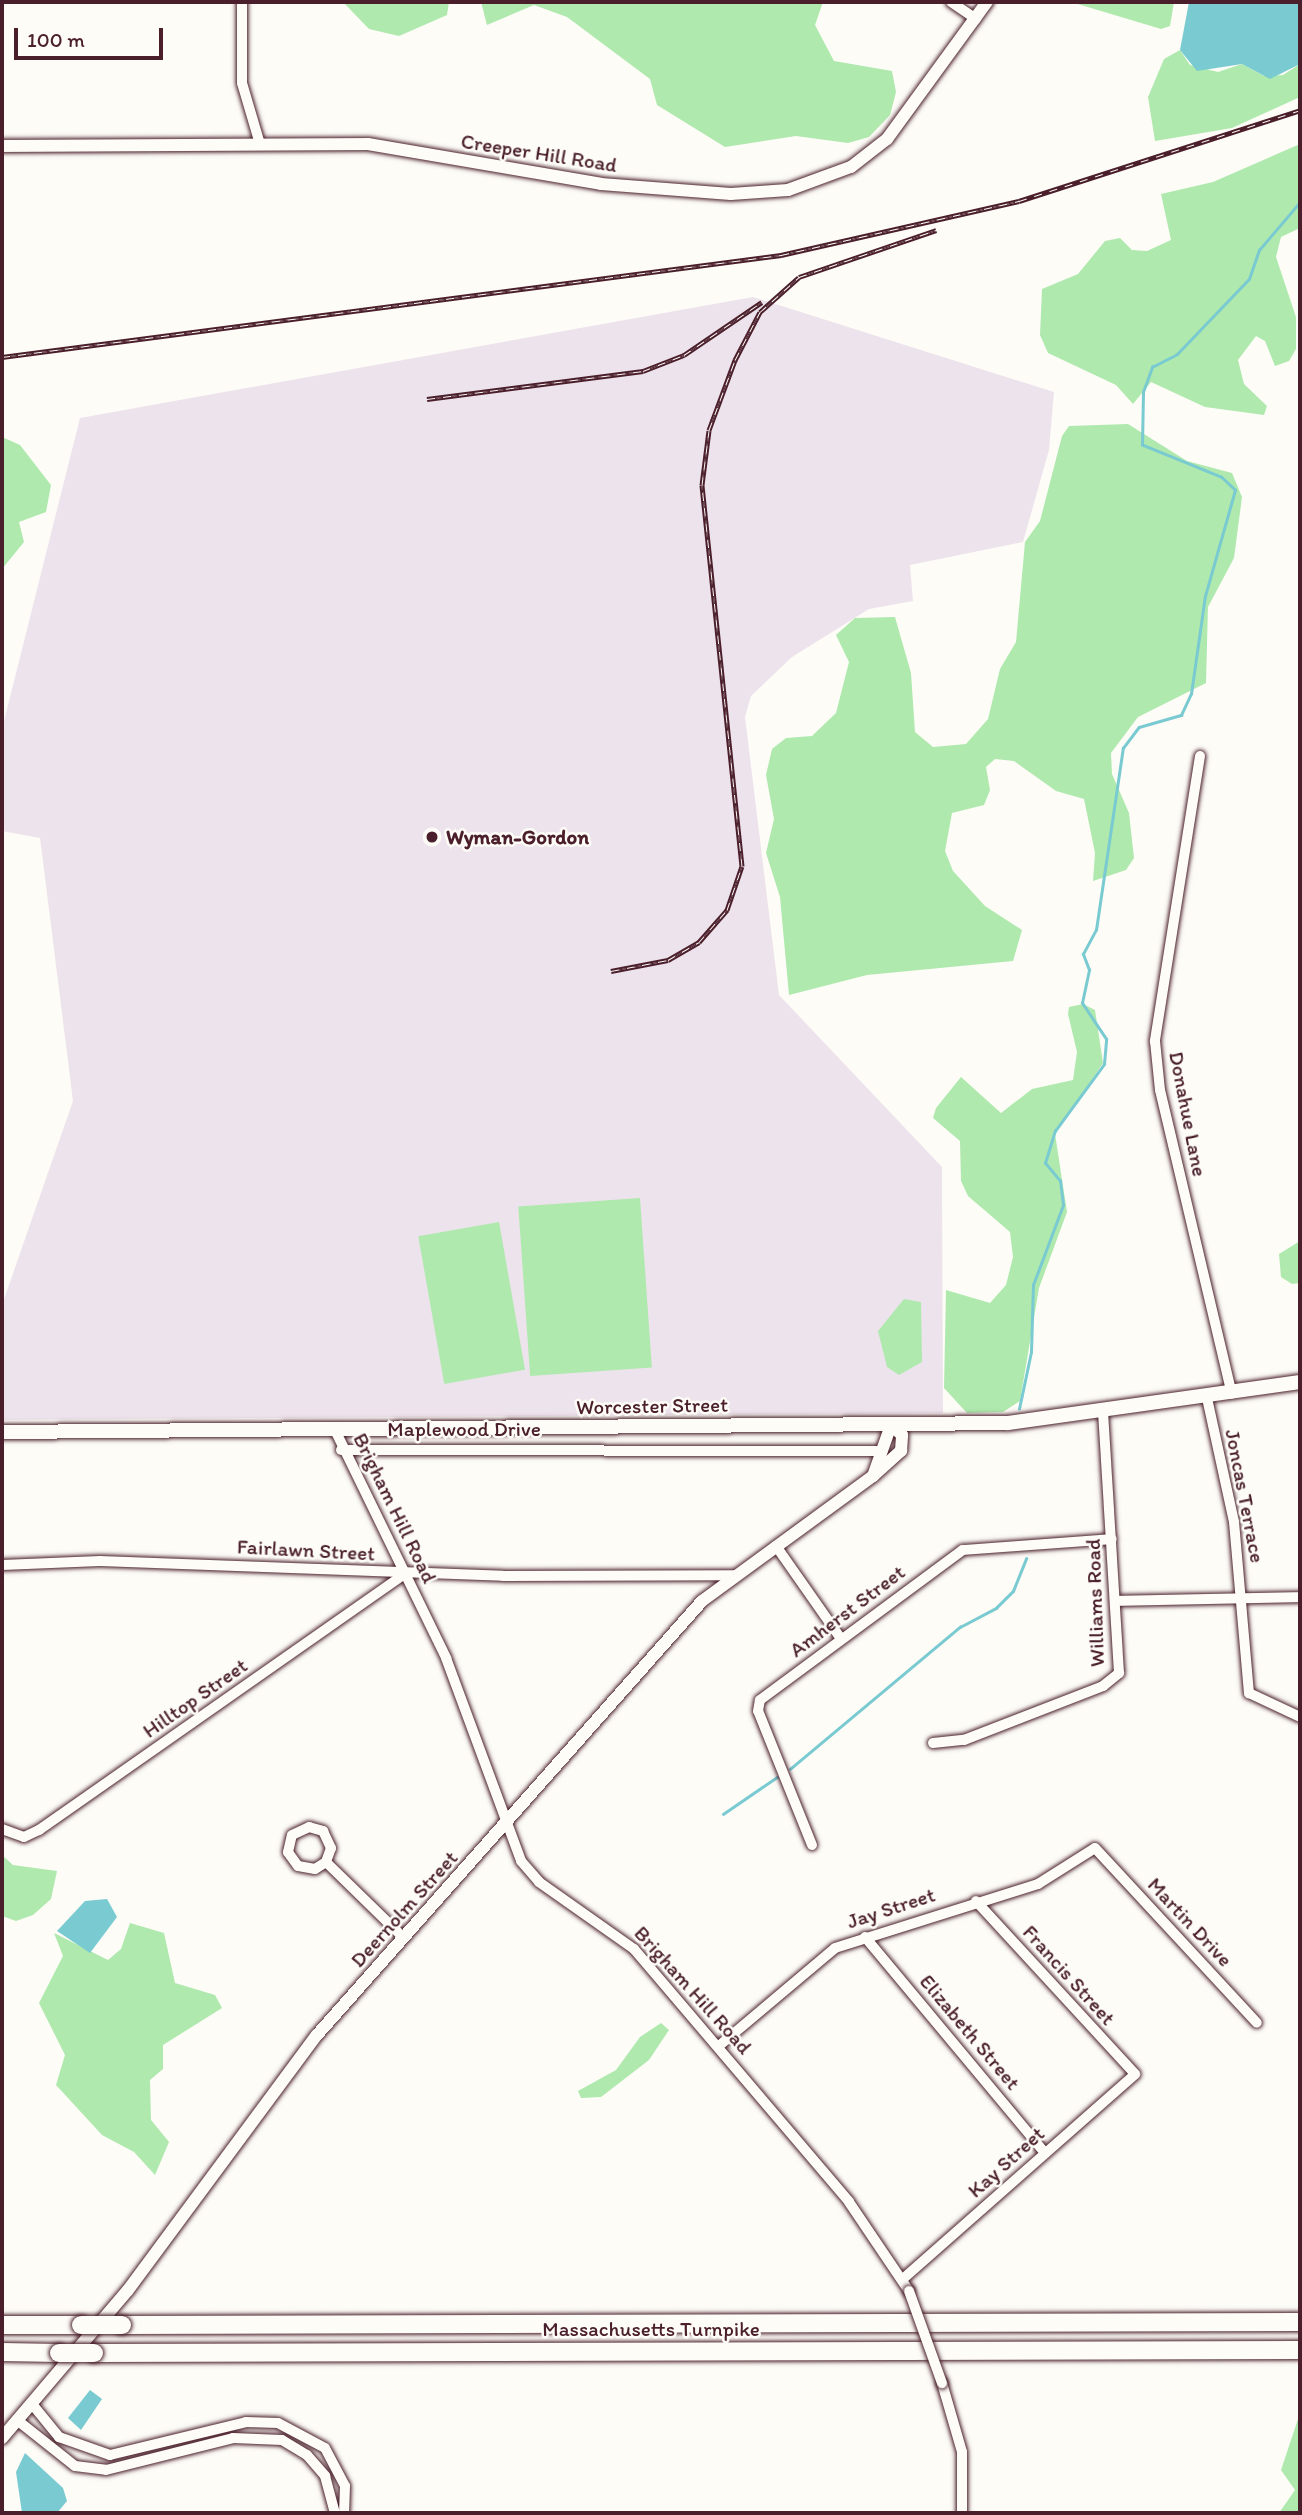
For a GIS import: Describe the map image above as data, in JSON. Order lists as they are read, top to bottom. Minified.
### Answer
{"streets":{"highway":["Massachusetts Turnpike"],"main road":["Worcester Street"],"street":["Creeper Hill Road","Donahue Lane","Maplewood Drive","Joncas Terrace","Brigham Hill Road","Fairlawn Street","Williams Road","Amherst Street","Hilltop Street","Jay Street","Deernolm Street","Martin Drive","Francis Street","Elizabeth Street","Kay Street"]},"crossings":[["Donahue Lane","Worcester Street"],["Worcester Street","Joncas Terrace"],["Worcester Street","Brigham Hill Road"],["Worcester Street","Williams Road"],["Worcester Street","Deernolm Street"],["Maplewood Drive","Brigham Hill Road"],["Brigham Hill Road","Fairlawn Street"],["Brigham Hill Road","Hilltop Street"],["Brigham Hill Road","Jay Street"],["Brigham Hill Road","Deernolm Street"],["Brigham Hill Road","Kay Street"],["Fairlawn Street","Hilltop Street"],["Fairlawn Street","Deernolm Street"],["Williams Road","Amherst Street"],["Jay Street","Martin Drive"],["Jay Street","Francis Street"],["Jay Street","Elizabeth Street"],["Francis Street","Kay Street"],["Elizabeth Street","Kay Street"]],"places":["Wyman-Gordon"],"scale_bar":"100 m"}
